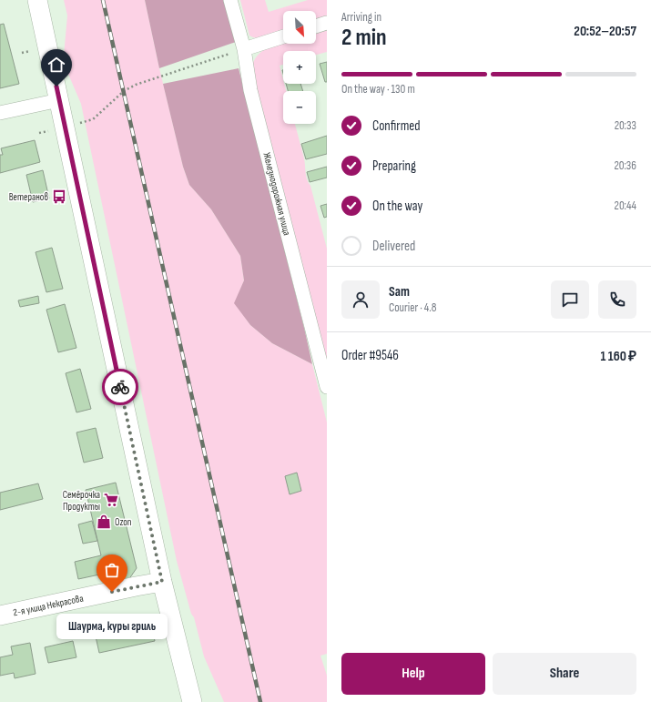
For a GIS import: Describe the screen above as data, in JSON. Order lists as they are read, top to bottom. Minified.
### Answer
{"streets":{"main road":["2-я улица Некрасова"],"street":["Железнодорожная улица"]},"places":{"bus stop":["Ветеранов"],"supermarket":["Семёрочка Продукты"],"shop":["Ozon"],"other":["Шаурма, куры гриль"]},"north":"bottom right","page":{"heading":["2 min","Arriving in","20:52–20:57"],"panel":["Sam","Courier · 4.8","Order #9546","1 160 ₽"],"map_buttons":["+","−"],"bar":"On the way · 130 m","list":[["Confirmed","20:33"],["Preparing","20:36"],["On the way","20:44"],"Delivered"],"bubble":"Шаурма, куры гриль","buttons":["Help","Share"]}}
